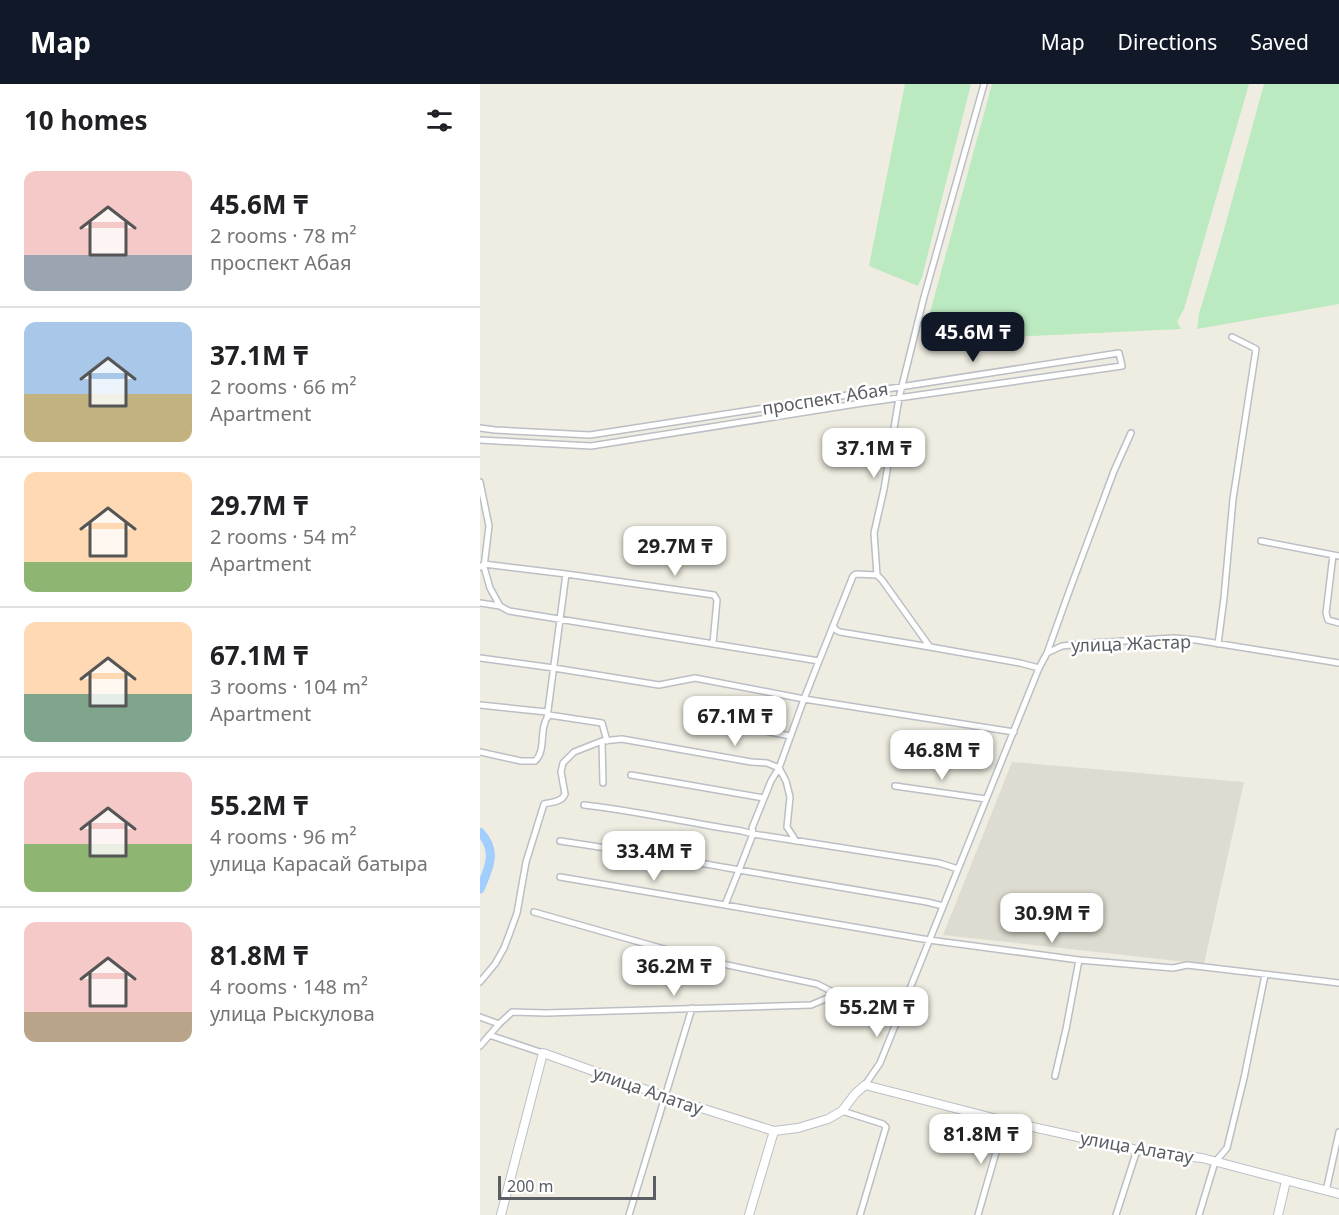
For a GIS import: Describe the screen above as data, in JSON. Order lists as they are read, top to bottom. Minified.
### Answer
{"streets":{"street":["проспект Абая","улица Жастар","улица Алатау"]},"crossings":[["улица Жастар","улица Алатау"]],"scale_bar":"200 m","page":{"header":"Map","nav":["Map","Directions","Saved"],"heading":"10 homes","list":[{"name":"45.6M ₸","note":"2 rooms · 78 m² · проспект Абая"},{"name":"37.1M ₸","note":"2 rooms · 66 m² · Apartment"},{"name":"29.7M ₸","note":"2 rooms · 54 m² · Apartment"},{"name":"67.1M ₸","note":"3 rooms · 104 m² · Apartment"},{"name":"55.2M ₸","note":"4 rooms · 96 m² · улица Карасай батыра"},{"name":"81.8M ₸","note":"4 rooms · 148 m² · улица Рыскулова"}],"price":["45.6M ₸","37.1M ₸","29.7M ₸","67.1M ₸","46.8M ₸","33.4M ₸","30.9M ₸","36.2M ₸","55.2M ₸","81.8M ₸"],"scale":"200 m"}}
